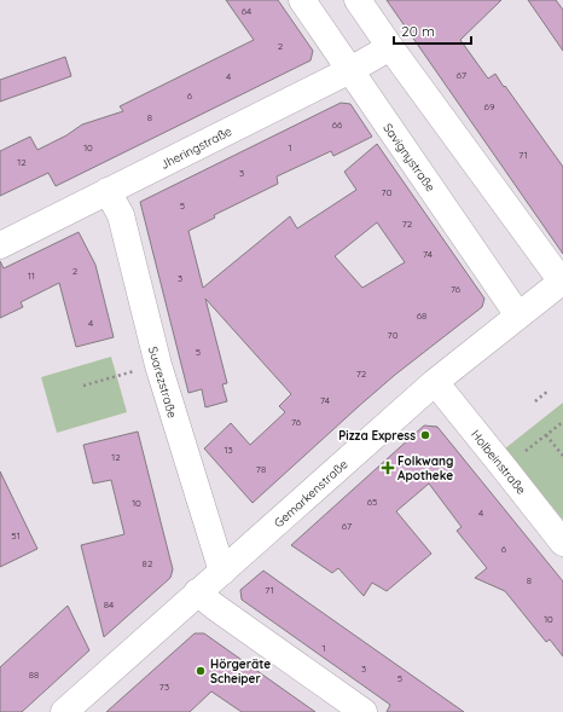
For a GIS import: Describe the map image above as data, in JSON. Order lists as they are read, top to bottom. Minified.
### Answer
{"streets":{"street":["Jheringstraße","Savignystraße","Suarezstraße","Holbeinstraße","Gemarkenstraße"]},"crossings":[["Jheringstraße","Savignystraße"],["Jheringstraße","Suarezstraße"],["Savignystraße","Gemarkenstraße"],["Suarezstraße","Gemarkenstraße"],["Holbeinstraße","Gemarkenstraße"]],"places":{"other":["Pizza Express","Hörgeräte Scheiper"],"health":["Folkwang Apotheke"]},"house_numbers":["64","2","67","4","6","69","8","66","10","1","71","12","3","70","5","72","74","2","11","3","76","68","4","70","5","72","74","76","13","12","78","65","10","4","67","51","6","82","8","71","84","10","1","3","88","5","73"],"scale_bar":"20 m"}
